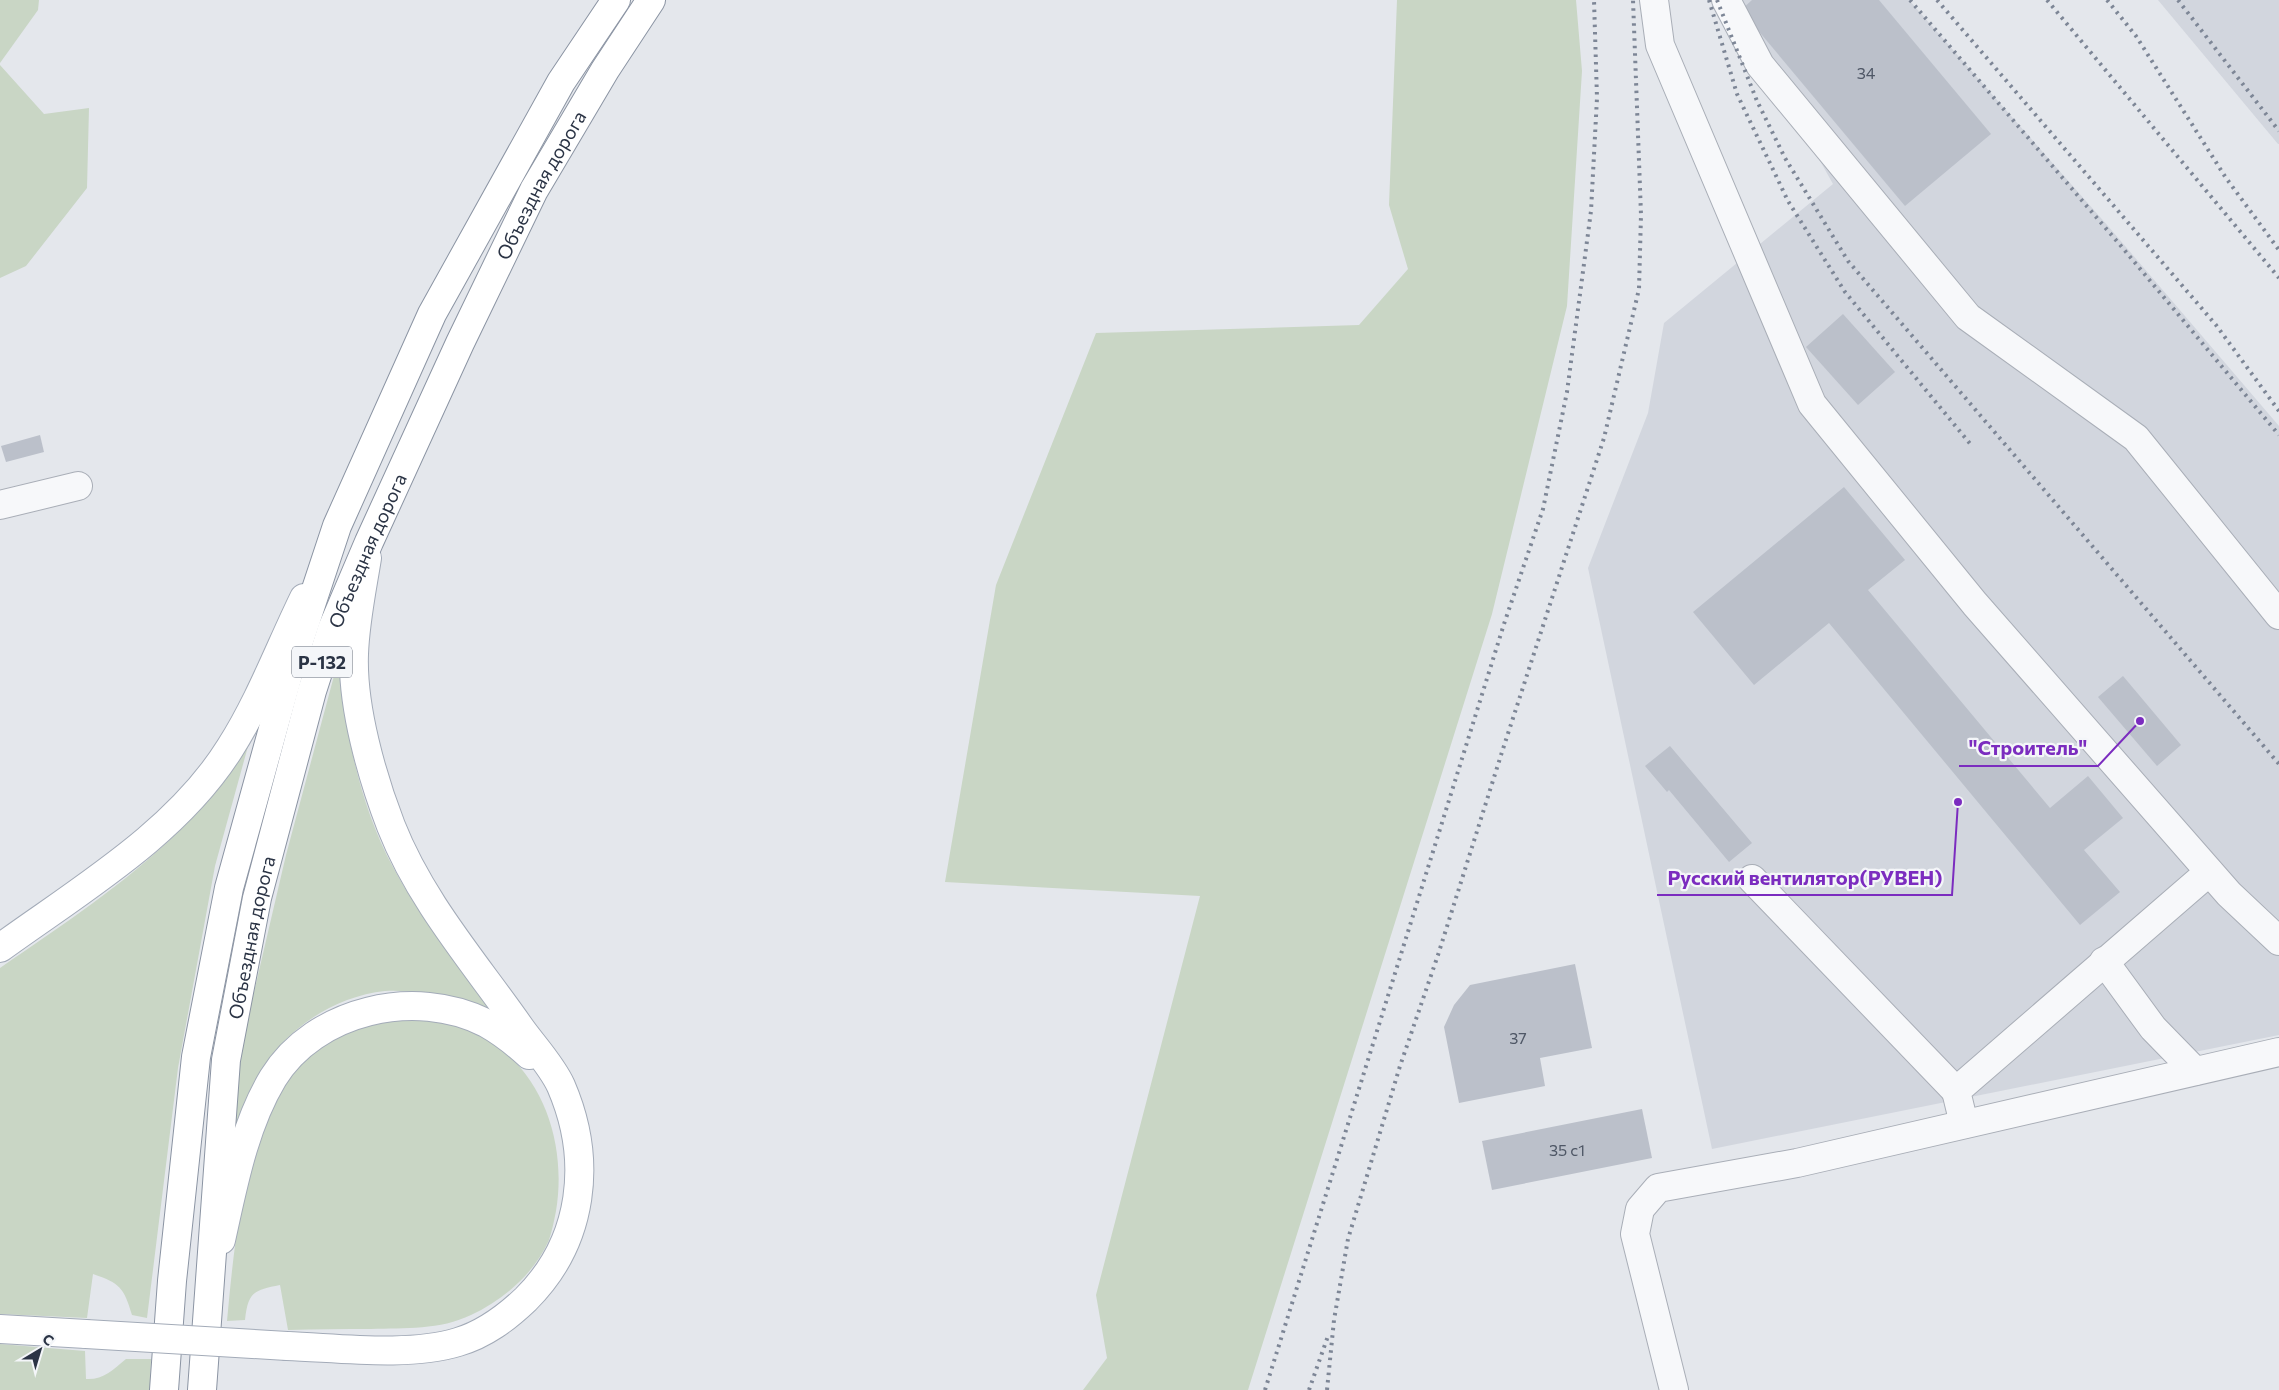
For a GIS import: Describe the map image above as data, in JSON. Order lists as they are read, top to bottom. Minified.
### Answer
{"streets":{"main road":["Объездная дорога","Р-132"]},"places":["\"Строитель\"","Русский вентилятор(РУВЕН)"],"house_numbers":["34","37","35 с1"],"north":"top right"}
